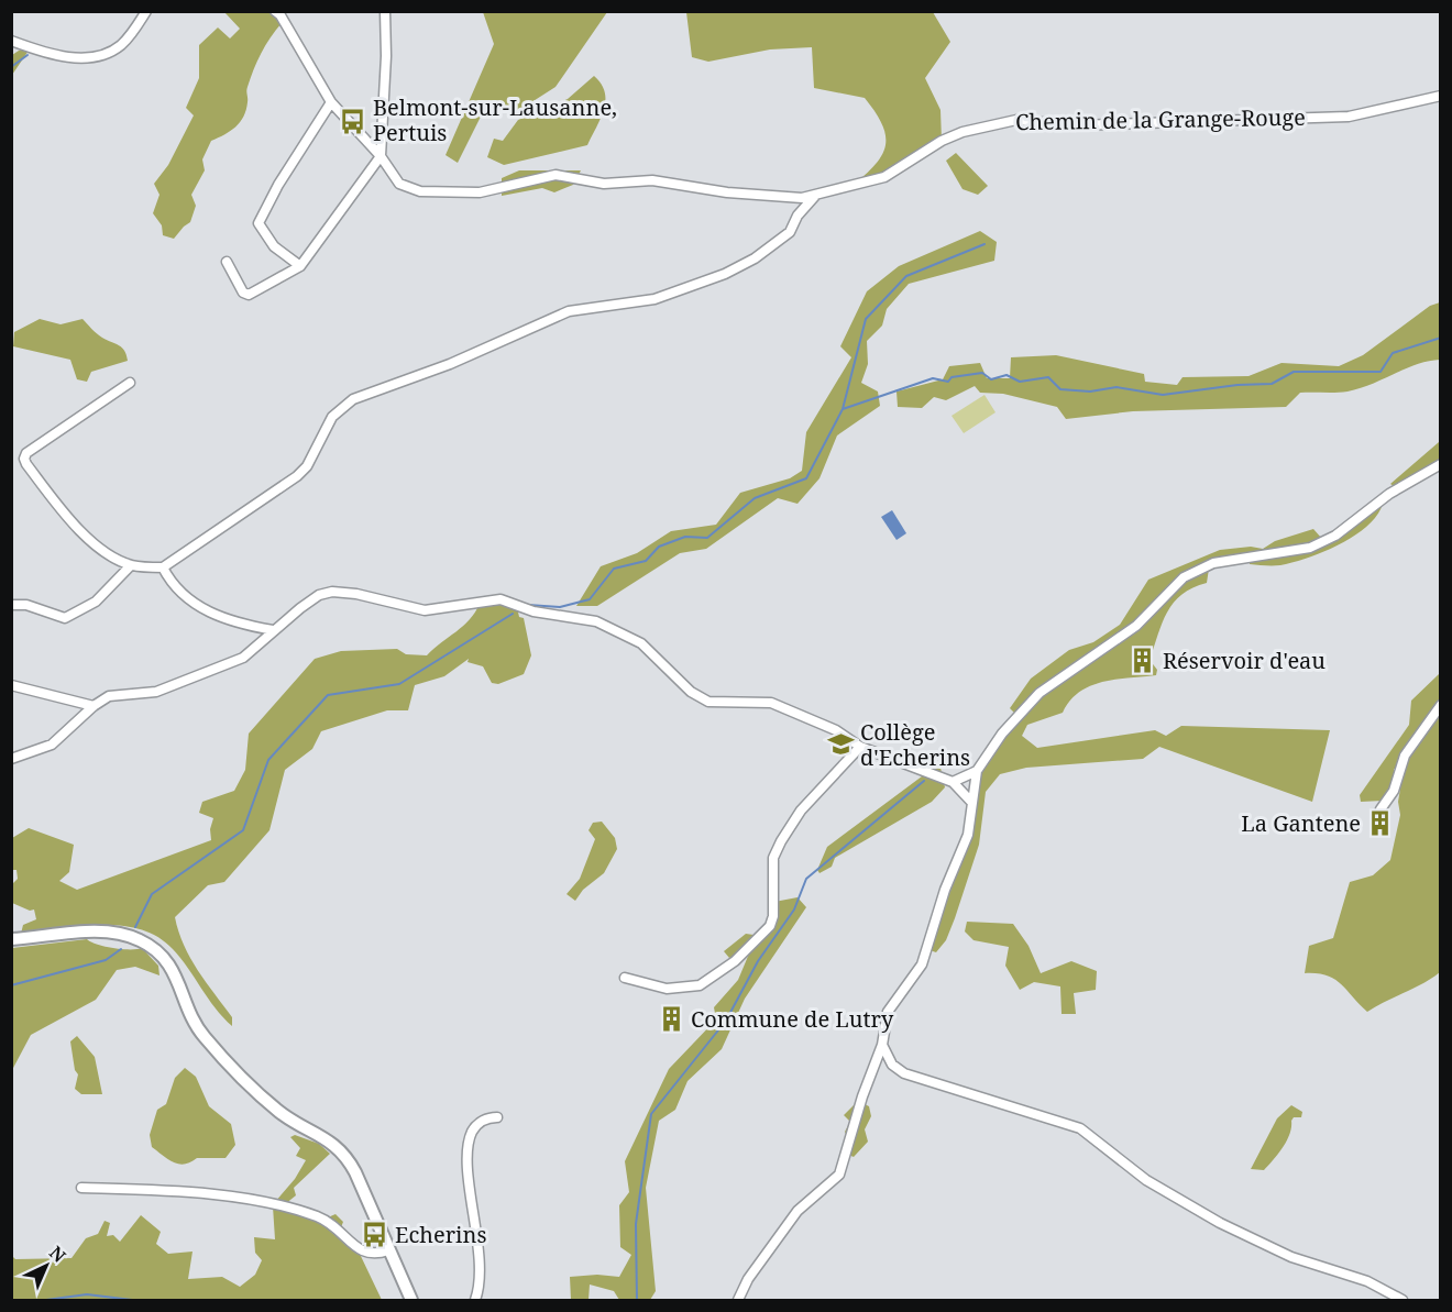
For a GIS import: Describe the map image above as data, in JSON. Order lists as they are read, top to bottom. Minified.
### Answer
{"streets":{"street":["Chemin de la Grange-Rouge"]},"places":{"bus stop":["Belmont-sur-Lausanne, Pertuis","Echerins"],"building":["Réservoir d'eau","La Gantene","Commune de Lutry"],"school or university":["Collège d'Echerins"]},"north":"top right"}
